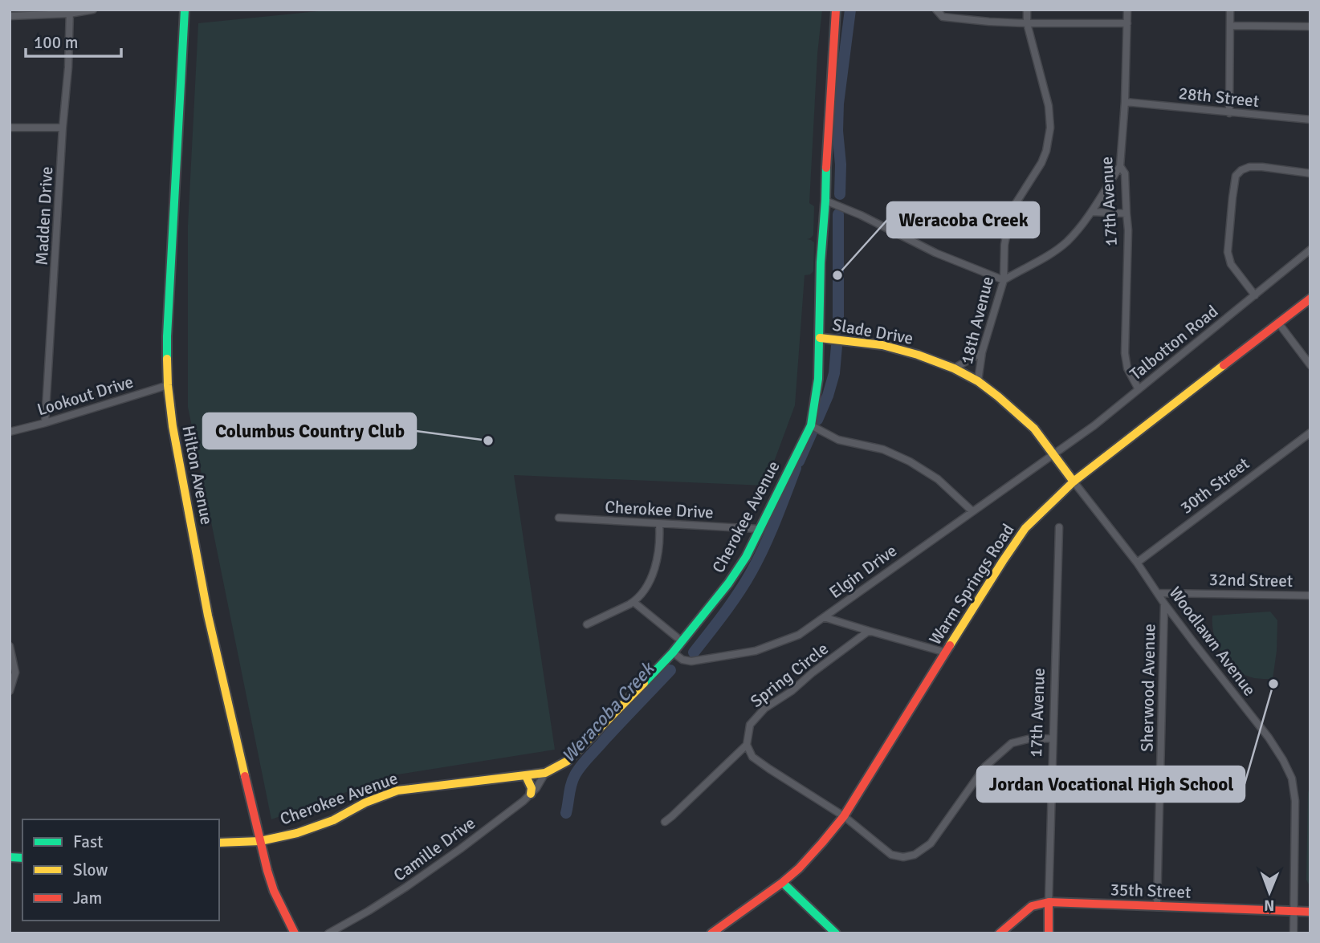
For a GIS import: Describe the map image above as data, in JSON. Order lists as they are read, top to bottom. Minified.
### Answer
{"streets":{"street":["28th Street","17th Avenue","Madden Drive","18th Avenue","Slade Drive","Talbotton Road","Lookout Drive","Hilton Avenue","30th Street","Cherokee Drive","Cherokee Avenue","Elgin Drive","32nd Street","Warm Springs Road","Woodlawn Avenue","Spring Circle","Sherwood Avenue","Camille Drive","35th Street"]},"crossings":[["28th Street","17th Avenue"],["17th Avenue","Talbotton Road"],["17th Avenue","35th Street"],["Madden Drive","Lookout Drive"],["18th Avenue","Slade Drive"],["Slade Drive","Talbotton Road"],["Slade Drive","Cherokee Avenue"],["Slade Drive","Elgin Drive"],["Slade Drive","Warm Springs Road"],["Slade Drive","Woodlawn Avenue"],["Talbotton Road","Elgin Drive"],["Lookout Drive","Hilton Avenue"],["Hilton Avenue","Cherokee Avenue"],["30th Street","Woodlawn Avenue"],["Cherokee Drive","Cherokee Avenue"],["Cherokee Avenue","Elgin Drive"],["Cherokee Avenue","Camille Drive"],["32nd Street","Woodlawn Avenue"],["Warm Springs Road","Woodlawn Avenue"],["Woodlawn Avenue","Sherwood Avenue"],["Woodlawn Avenue","35th Street"],["Sherwood Avenue","35th Street"]],"water":["Weracoba Creek"],"places":["Weracoba Creek","Columbus Country Club","Jordan Vocational High School"],"legend":["Fast","Slow","Jam"],"scale_bar":"100 m","north":"bottom"}
